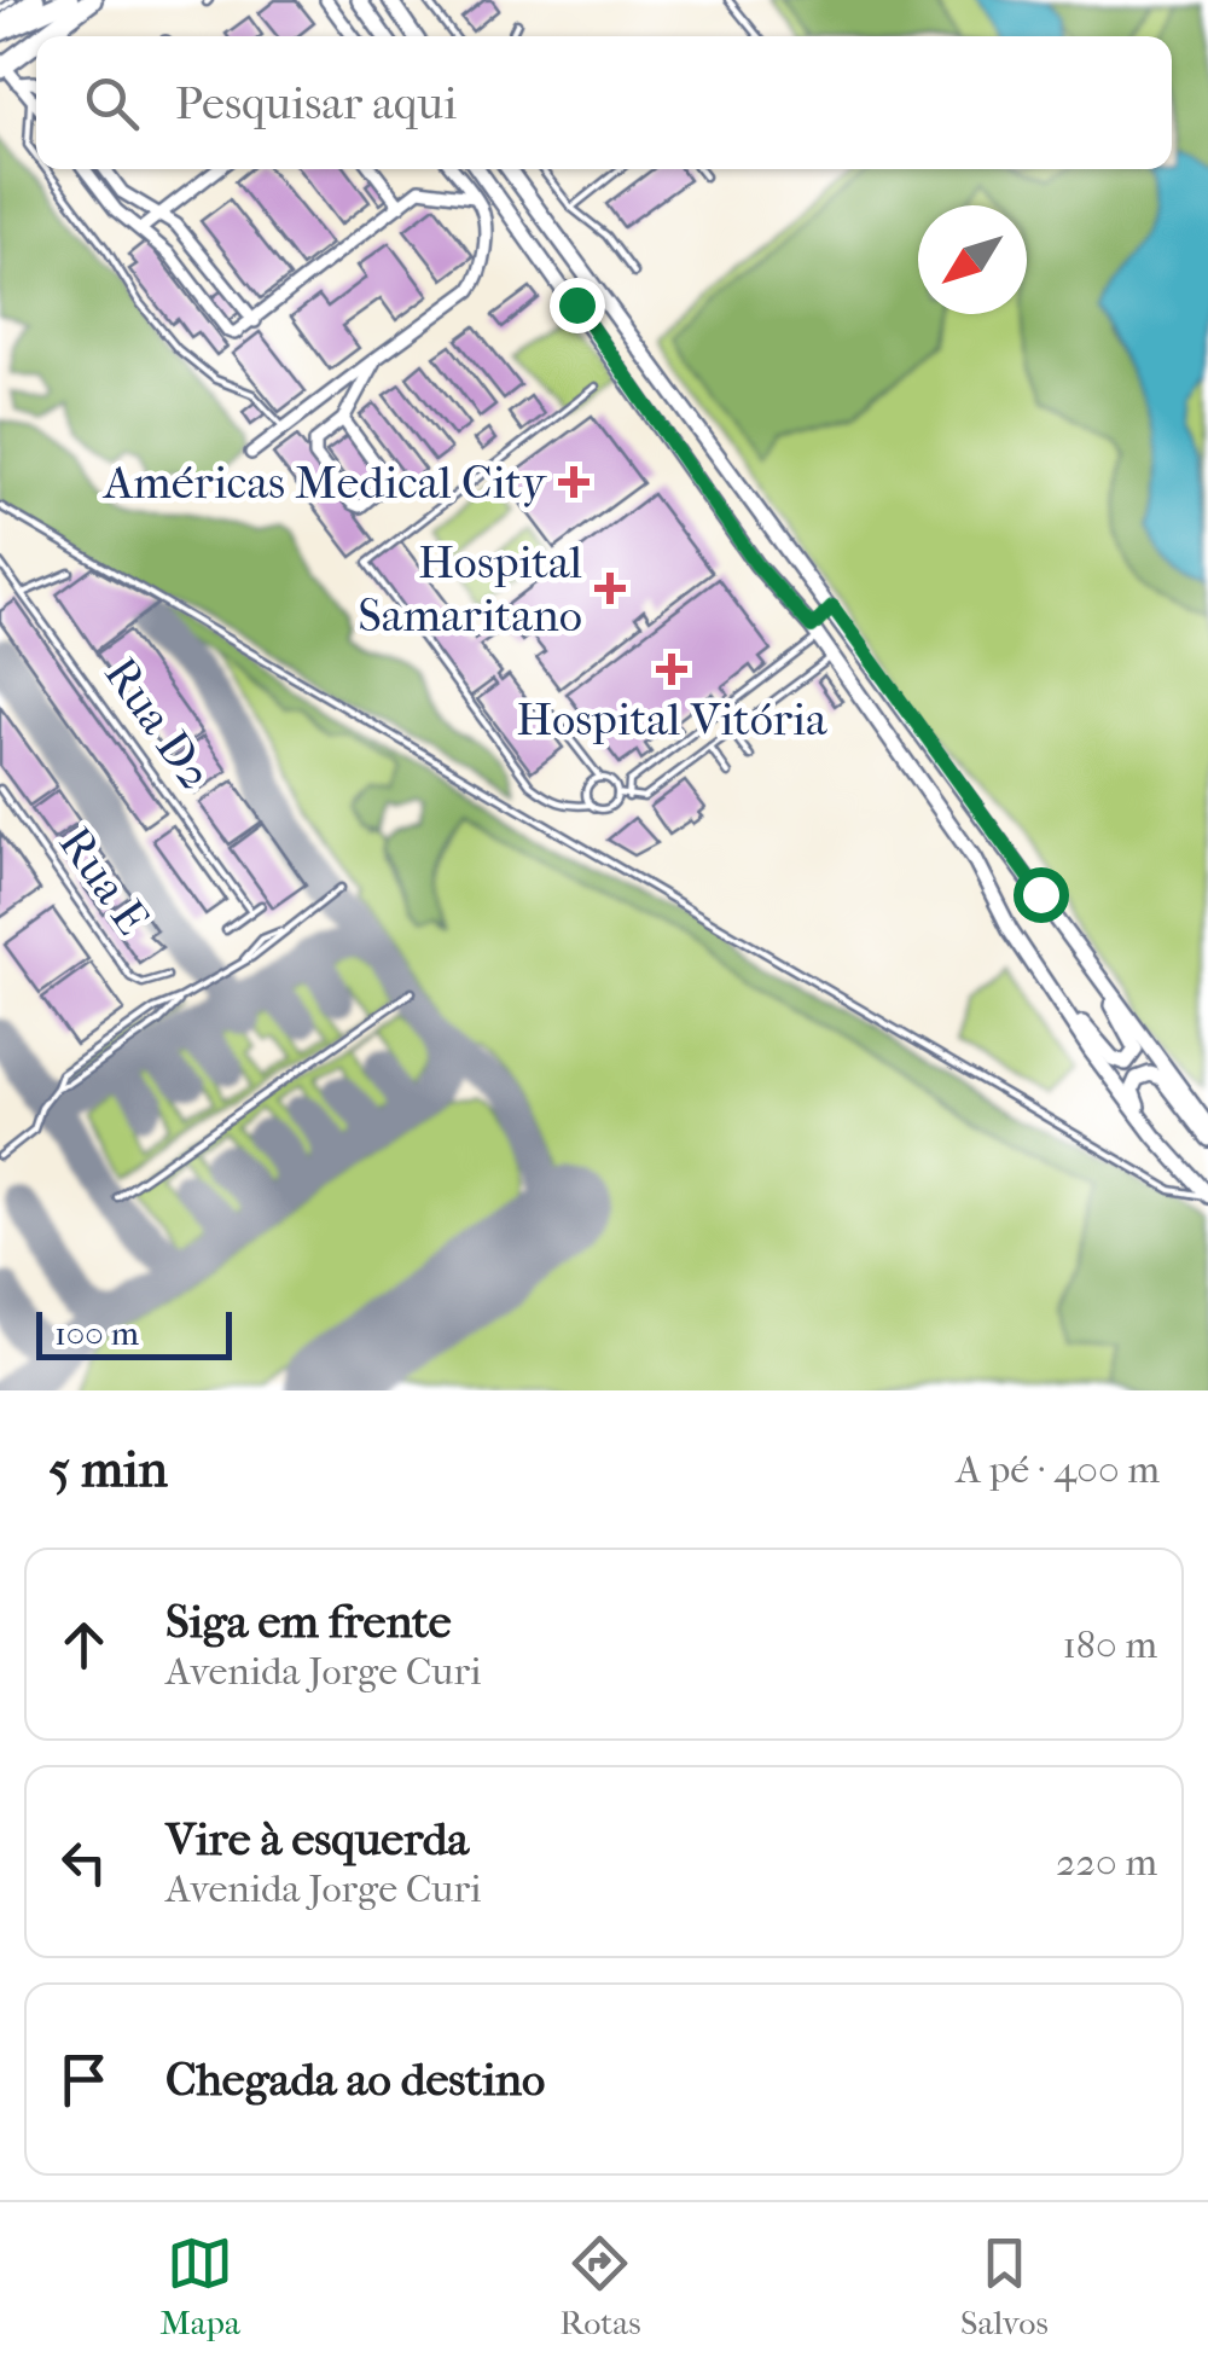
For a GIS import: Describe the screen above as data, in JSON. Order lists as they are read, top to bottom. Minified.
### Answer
{"streets":{"lane":["Rua D2","Rua E"]},"places":{"health":["Américas Medical City","Hospital Samaritano","Hospital Vitória"]},"scale_bar":"100 m","north":"bottom left","page":{"search":"Pesquisar aqui","scale":"100 m","heading":["5 min","A pé · 400 m"],"list":[["Siga em frente","Avenida Jorge Curi","180 m"],["Vire à esquerda","Avenida Jorge Curi","220 m"],"Chegada ao destino"],"nav":["Mapa","Rotas","Salvos"]}}
